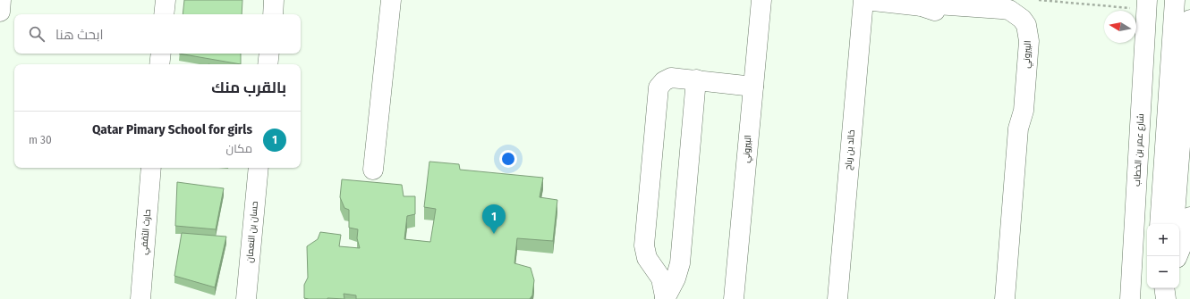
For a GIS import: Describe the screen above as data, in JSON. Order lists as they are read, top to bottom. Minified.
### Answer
{"streets":{"street":["البيروني","خالد بن رباح","شارع عمر بن الخطاب","حارث الثقفي","حسان بن النعمان"]},"crossings":[["البيروني","خالد بن رباح"]],"north":"left","page":{"search":"ابحث هنا","heading":"بالقرب منك","list":[{"mark":"1","name":"Qatar Pimary School for girls","note":"مكان","value":"30 m"}],"pins":"1","map_buttons":["+","−"]}}
